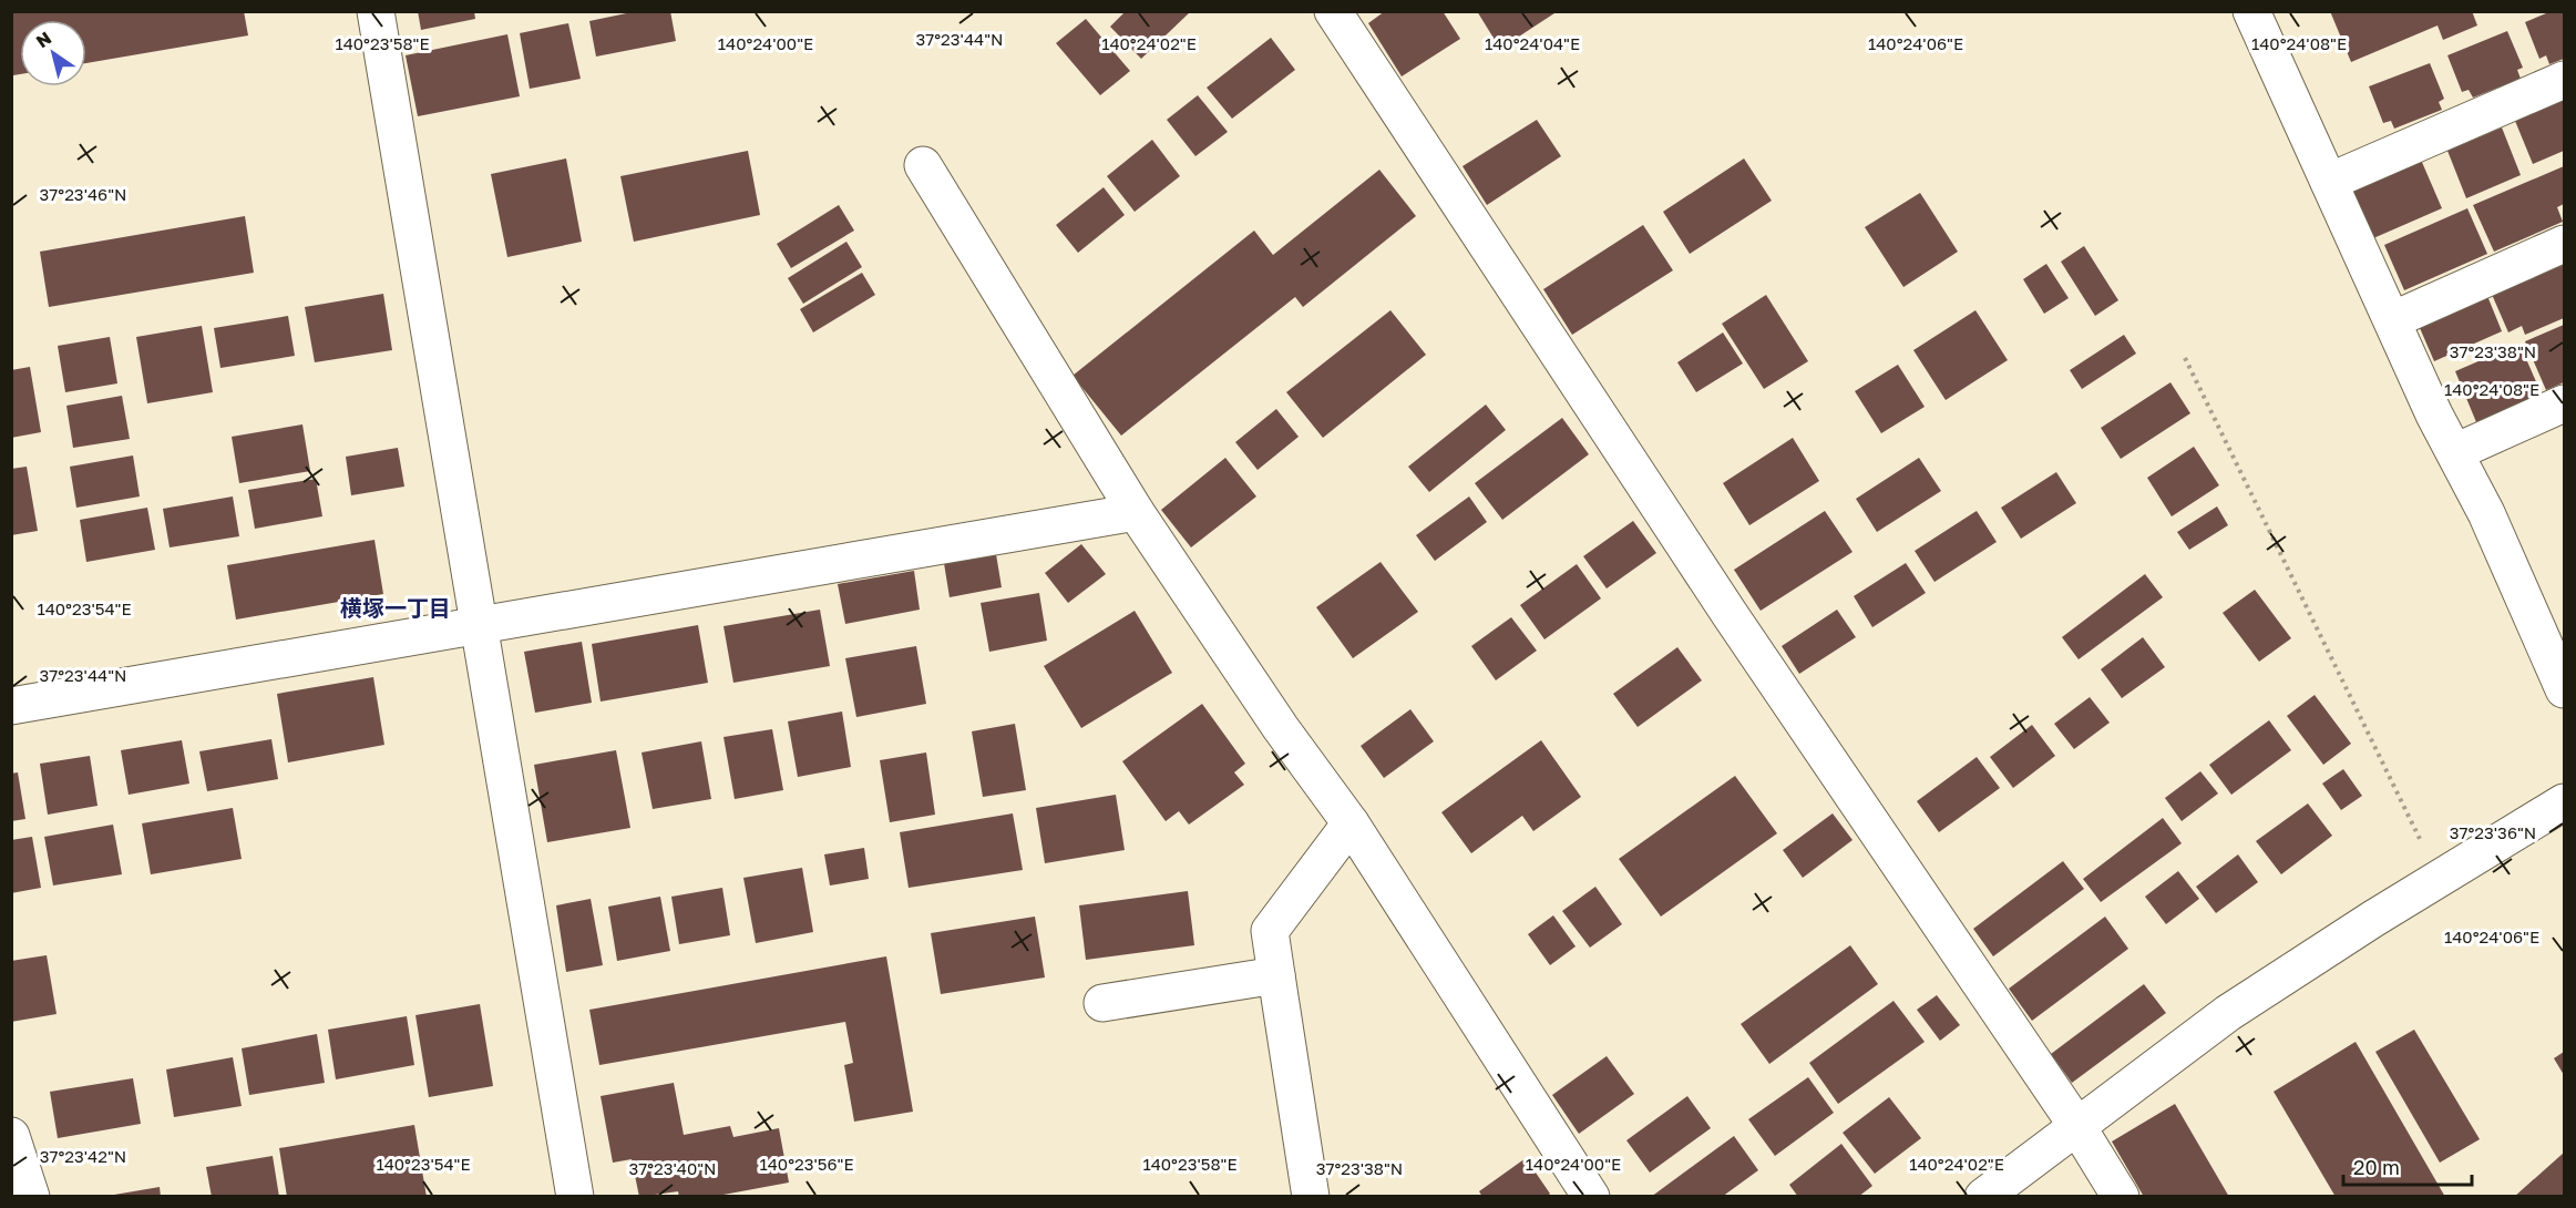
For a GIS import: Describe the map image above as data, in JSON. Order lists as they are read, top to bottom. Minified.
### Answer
{"districts":["横塚一丁目"],"scale_bar":"20 m","north":"top left","coordinates":["37°23'44\"N","140°23'58\"E","140°24'00\"E","140°24'02\"E","140°24'04\"E","140°24'06\"E","140°24'08\"E","37°23'46\"N","37°23'38\"N","140°23'54\"E","37°23'36\"N","37°23'42\"N","140°23'56\"E","37°23'40\"N"]}
